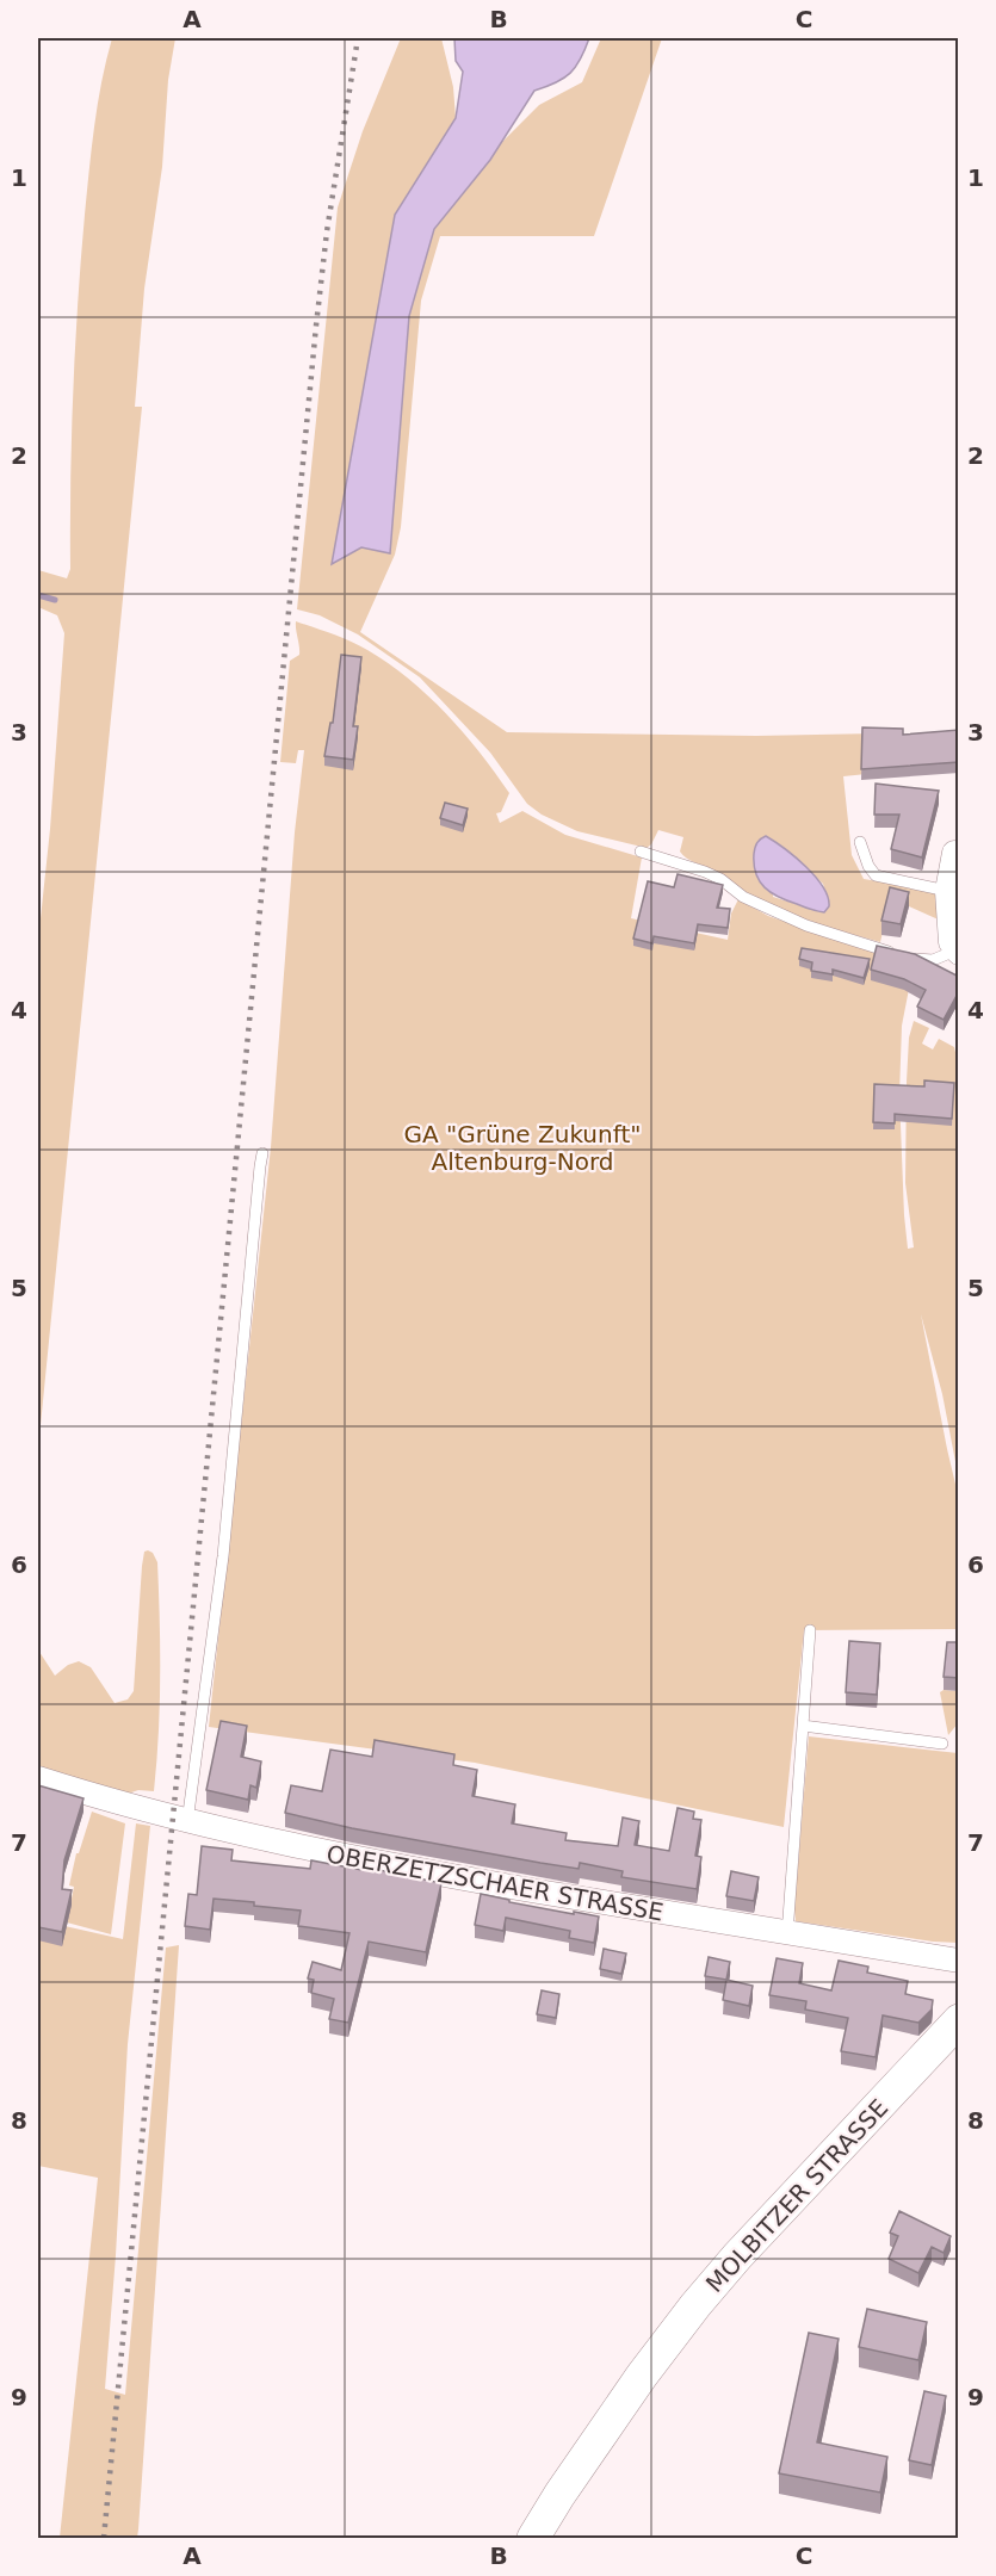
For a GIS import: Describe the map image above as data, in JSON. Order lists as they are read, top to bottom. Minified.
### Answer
{"streets":{"street":["OBERZETZSCHAER STRASSE","MOLBITZER STRASSE"]},"parks":["GA \"Grüne Zukunft\" Altenburg-Nord"],"grid":{"columns":["A","B","C"],"rows":["1","2","3","4","5","6","7","8","9"]}}
